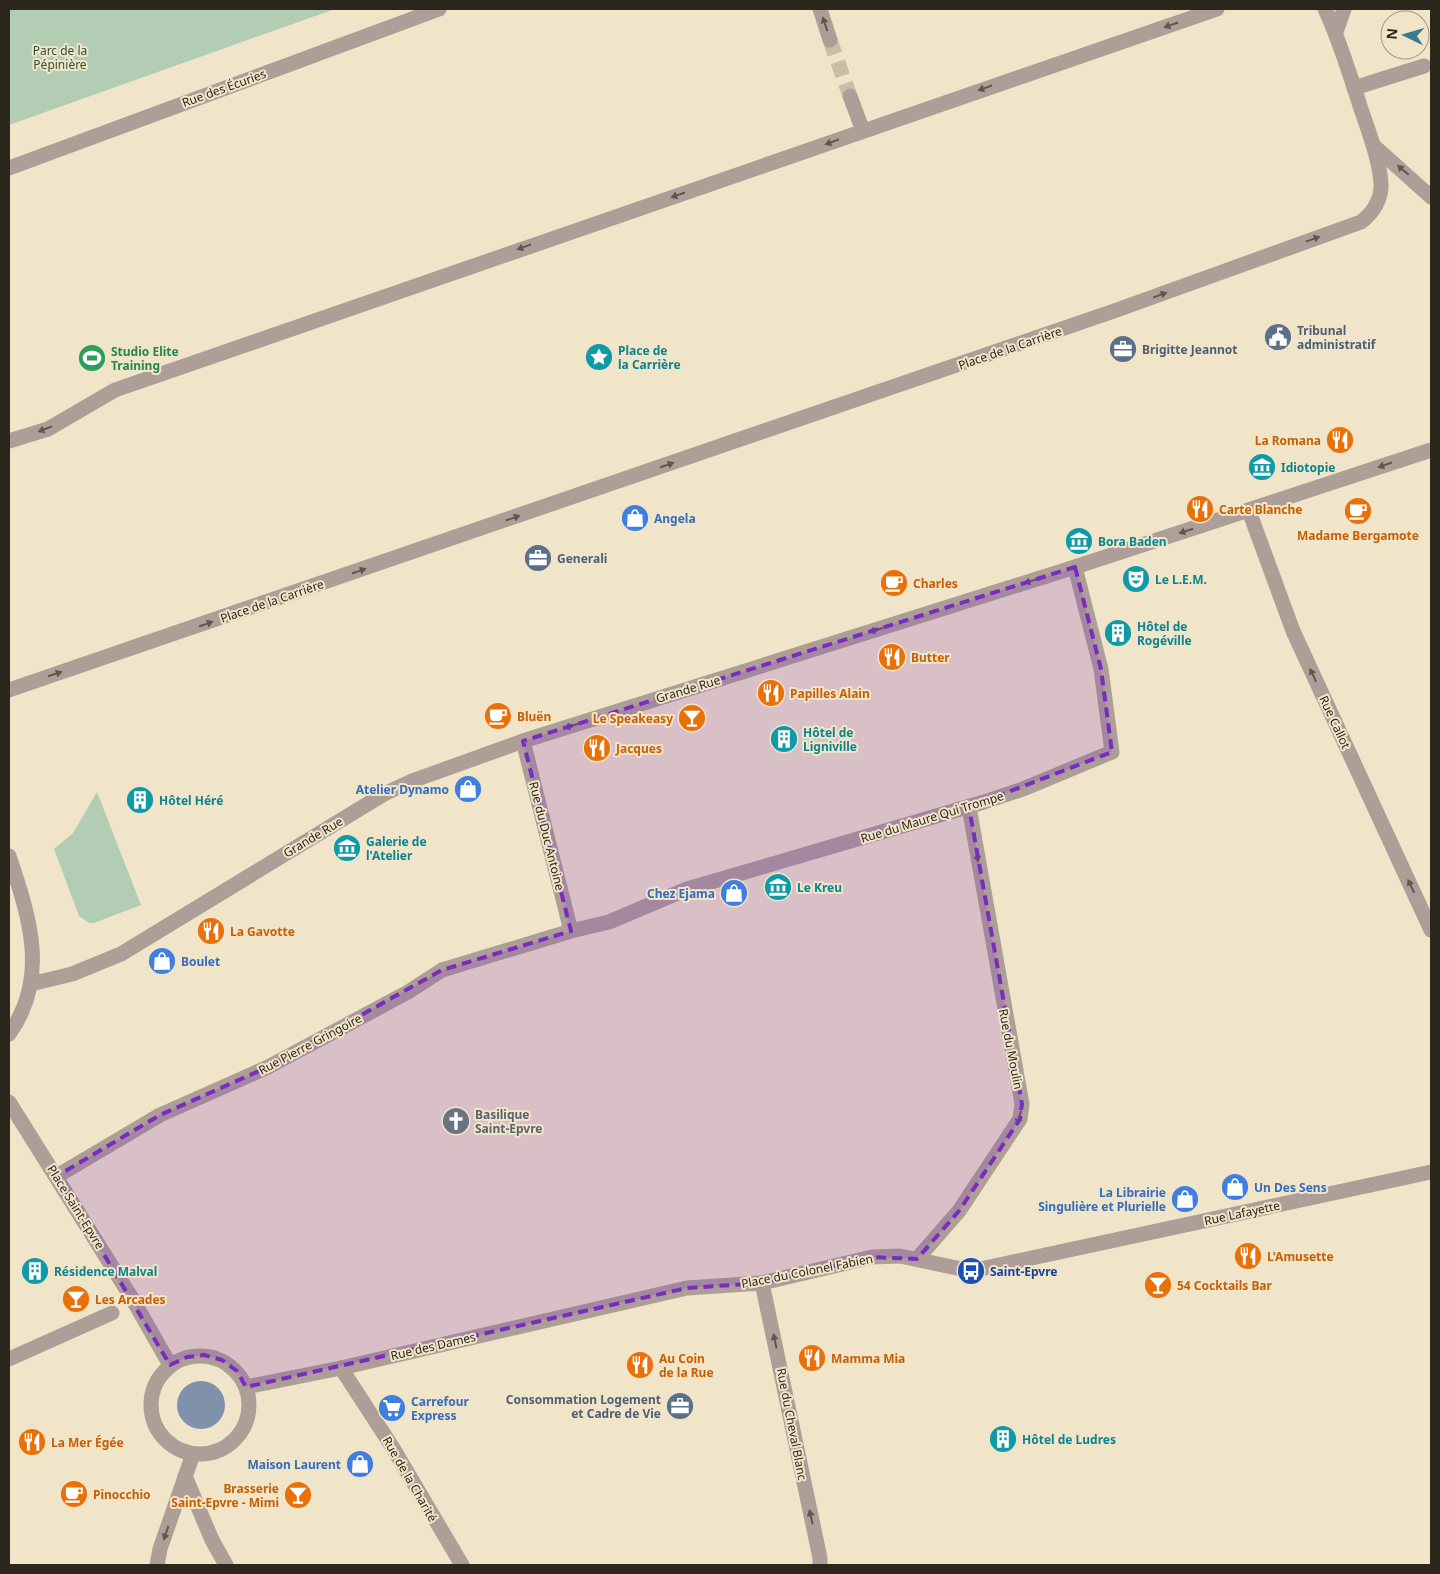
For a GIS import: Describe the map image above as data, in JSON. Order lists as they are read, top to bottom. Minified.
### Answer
{"streets":{"street":["Rue des Écuries","Place de la Carrière","Grande Rue","Rue Callot","Rue du Maure Qui Trompe","Rue du Duc Antoine","Rue Pierre Gringoire","Rue du Moulin","Place Saint-Epvre","Rue Lafayette","Place du Colonel Fabien","Rue des Dames","Rue du Cheval Blanc","Rue de la Charité"]},"crossings":[["Grande Rue","Rue Callot"],["Grande Rue","Rue du Maure Qui Trompe"],["Grande Rue","Rue du Duc Antoine"],["Rue du Maure Qui Trompe","Rue du Duc Antoine"],["Rue du Maure Qui Trompe","Rue Pierre Gringoire"],["Rue du Maure Qui Trompe","Rue du Moulin"],["Rue du Duc Antoine","Rue Pierre Gringoire"],["Rue Pierre Gringoire","Place Saint-Epvre"],["Rue du Moulin","Place du Colonel Fabien"],["Place Saint-Epvre","Rue des Dames"],["Rue Lafayette","Place du Colonel Fabien"],["Place du Colonel Fabien","Rue des Dames"],["Place du Colonel Fabien","Rue du Cheval Blanc"],["Rue des Dames","Rue de la Charité"]],"one_way":["Place de la Carrière","Grande Rue","Rue Callot","Rue du Moulin","Rue du Cheval Blanc"],"parks":["Parc de la Pépinière"],"places":{"public building":["Tribunal administratif"],"office":["Brigitte Jeannot","Generali","Consommation Logement et Cadre de Vie"],"place":["Place de la Carrière"],"sports":["Studio Elite Training"],"restaurant":["La Romana","Carte Blanche","Butter","Papilles Alain","Jacques","La Gavotte","L'Amusette","Mamma Mia","Au Coin de la Rue","La Mer Égée"],"museum":["Idiotopie","Bora Baden","Galerie de l'Atelier","Le Kreu"],"cafe":["Madame Bergamote","Charles","Bluën","Pinocchio"],"shop":["Angela","Atelier Dynamo","Chez Ejama","Boulet","Un Des Sens","La Librairie Singulière et Plurielle","Maison Laurent"],"theatre":["Le L.E.M."],"building":["Hôtel de Rogéville","Hôtel de Ligniville","Hôtel Héré","Résidence Malval","Hôtel de Ludres"],"bar":["Le Speakeasy","54 Cocktails Bar","Les Arcades","Brasserie Saint-Epvre - Mimi"],"church":["Basilique Saint-Epvre"],"bus stop":["Saint-Epvre"],"supermarket":["Carrefour Express"]},"north":"left"}
